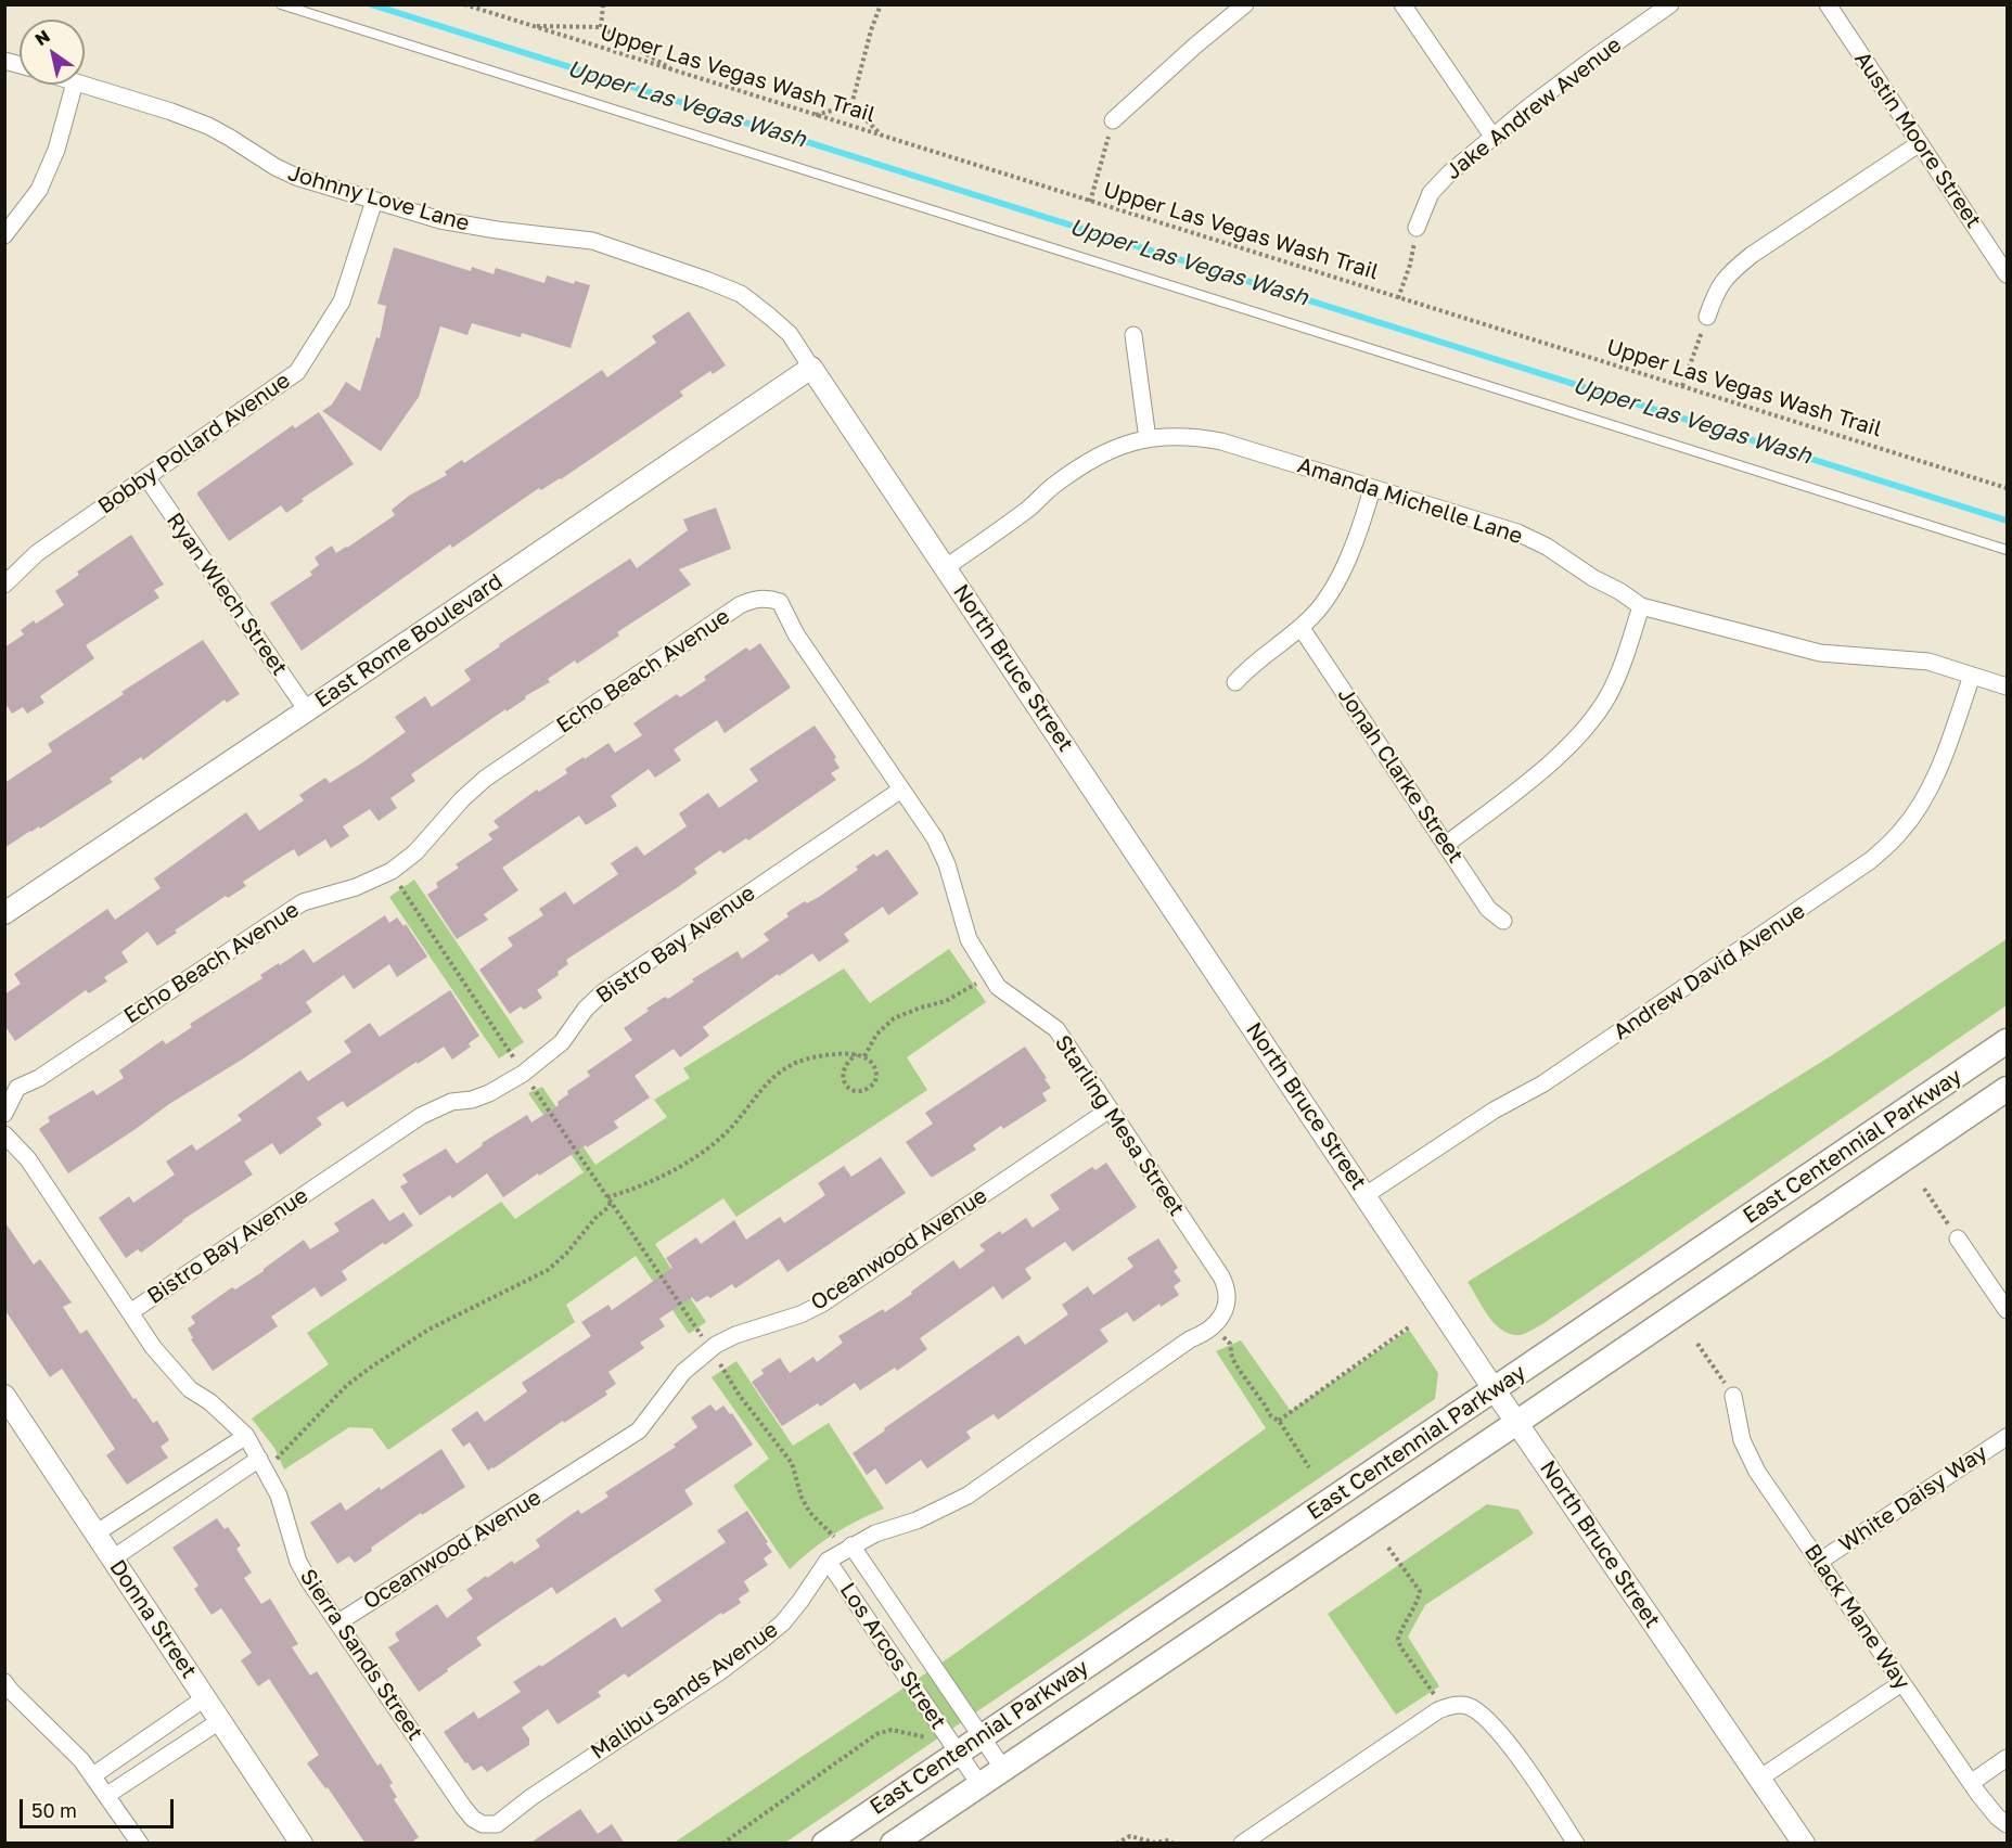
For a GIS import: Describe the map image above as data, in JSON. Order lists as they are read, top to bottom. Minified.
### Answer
{"streets":{"main road":["East Centennial Parkway"],"street":["Jake Andrew Avenue","Austin Moore Street","Johnny Love Lane","Bobby Pollard Avenue","Amanda Michelle Lane","Ryan Wlech Street","East Rome Boulevard","North Bruce Street","Echo Beach Avenue","Jonah Clarke Street","Bistro Bay Avenue","Andrew David Avenue","Starling Mesa Street","Oceanwood Avenue","White Daisy Way","Black Mane Way","Donna Street","Sierra Sands Street","Los Arcos Street","Malibu Sands Avenue"],"path":["Upper Las Vegas Wash Trail"]},"crossings":[["Johnny Love Lane","Bobby Pollard Avenue"],["Johnny Love Lane","East Rome Boulevard"],["Johnny Love Lane","North Bruce Street"],["Bobby Pollard Avenue","Ryan Wlech Street"],["Amanda Michelle Lane","North Bruce Street"],["Amanda Michelle Lane","Andrew David Avenue"],["Ryan Wlech Street","East Rome Boulevard"],["East Rome Boulevard","North Bruce Street"],["North Bruce Street","Andrew David Avenue"],["North Bruce Street","East Centennial Parkway"],["Echo Beach Avenue","Starling Mesa Street"],["Bistro Bay Avenue","Starling Mesa Street"],["Bistro Bay Avenue","Sierra Sands Street"],["Starling Mesa Street","Oceanwood Avenue"],["Starling Mesa Street","Malibu Sands Avenue"],["East Centennial Parkway","Los Arcos Street"],["Oceanwood Avenue","Sierra Sands Street"],["White Daisy Way","Black Mane Way"],["Sierra Sands Street","Malibu Sands Avenue"],["Los Arcos Street","Malibu Sands Avenue"]],"water":["Upper Las Vegas Wash"],"scale_bar":"50 m","north":"top left"}
